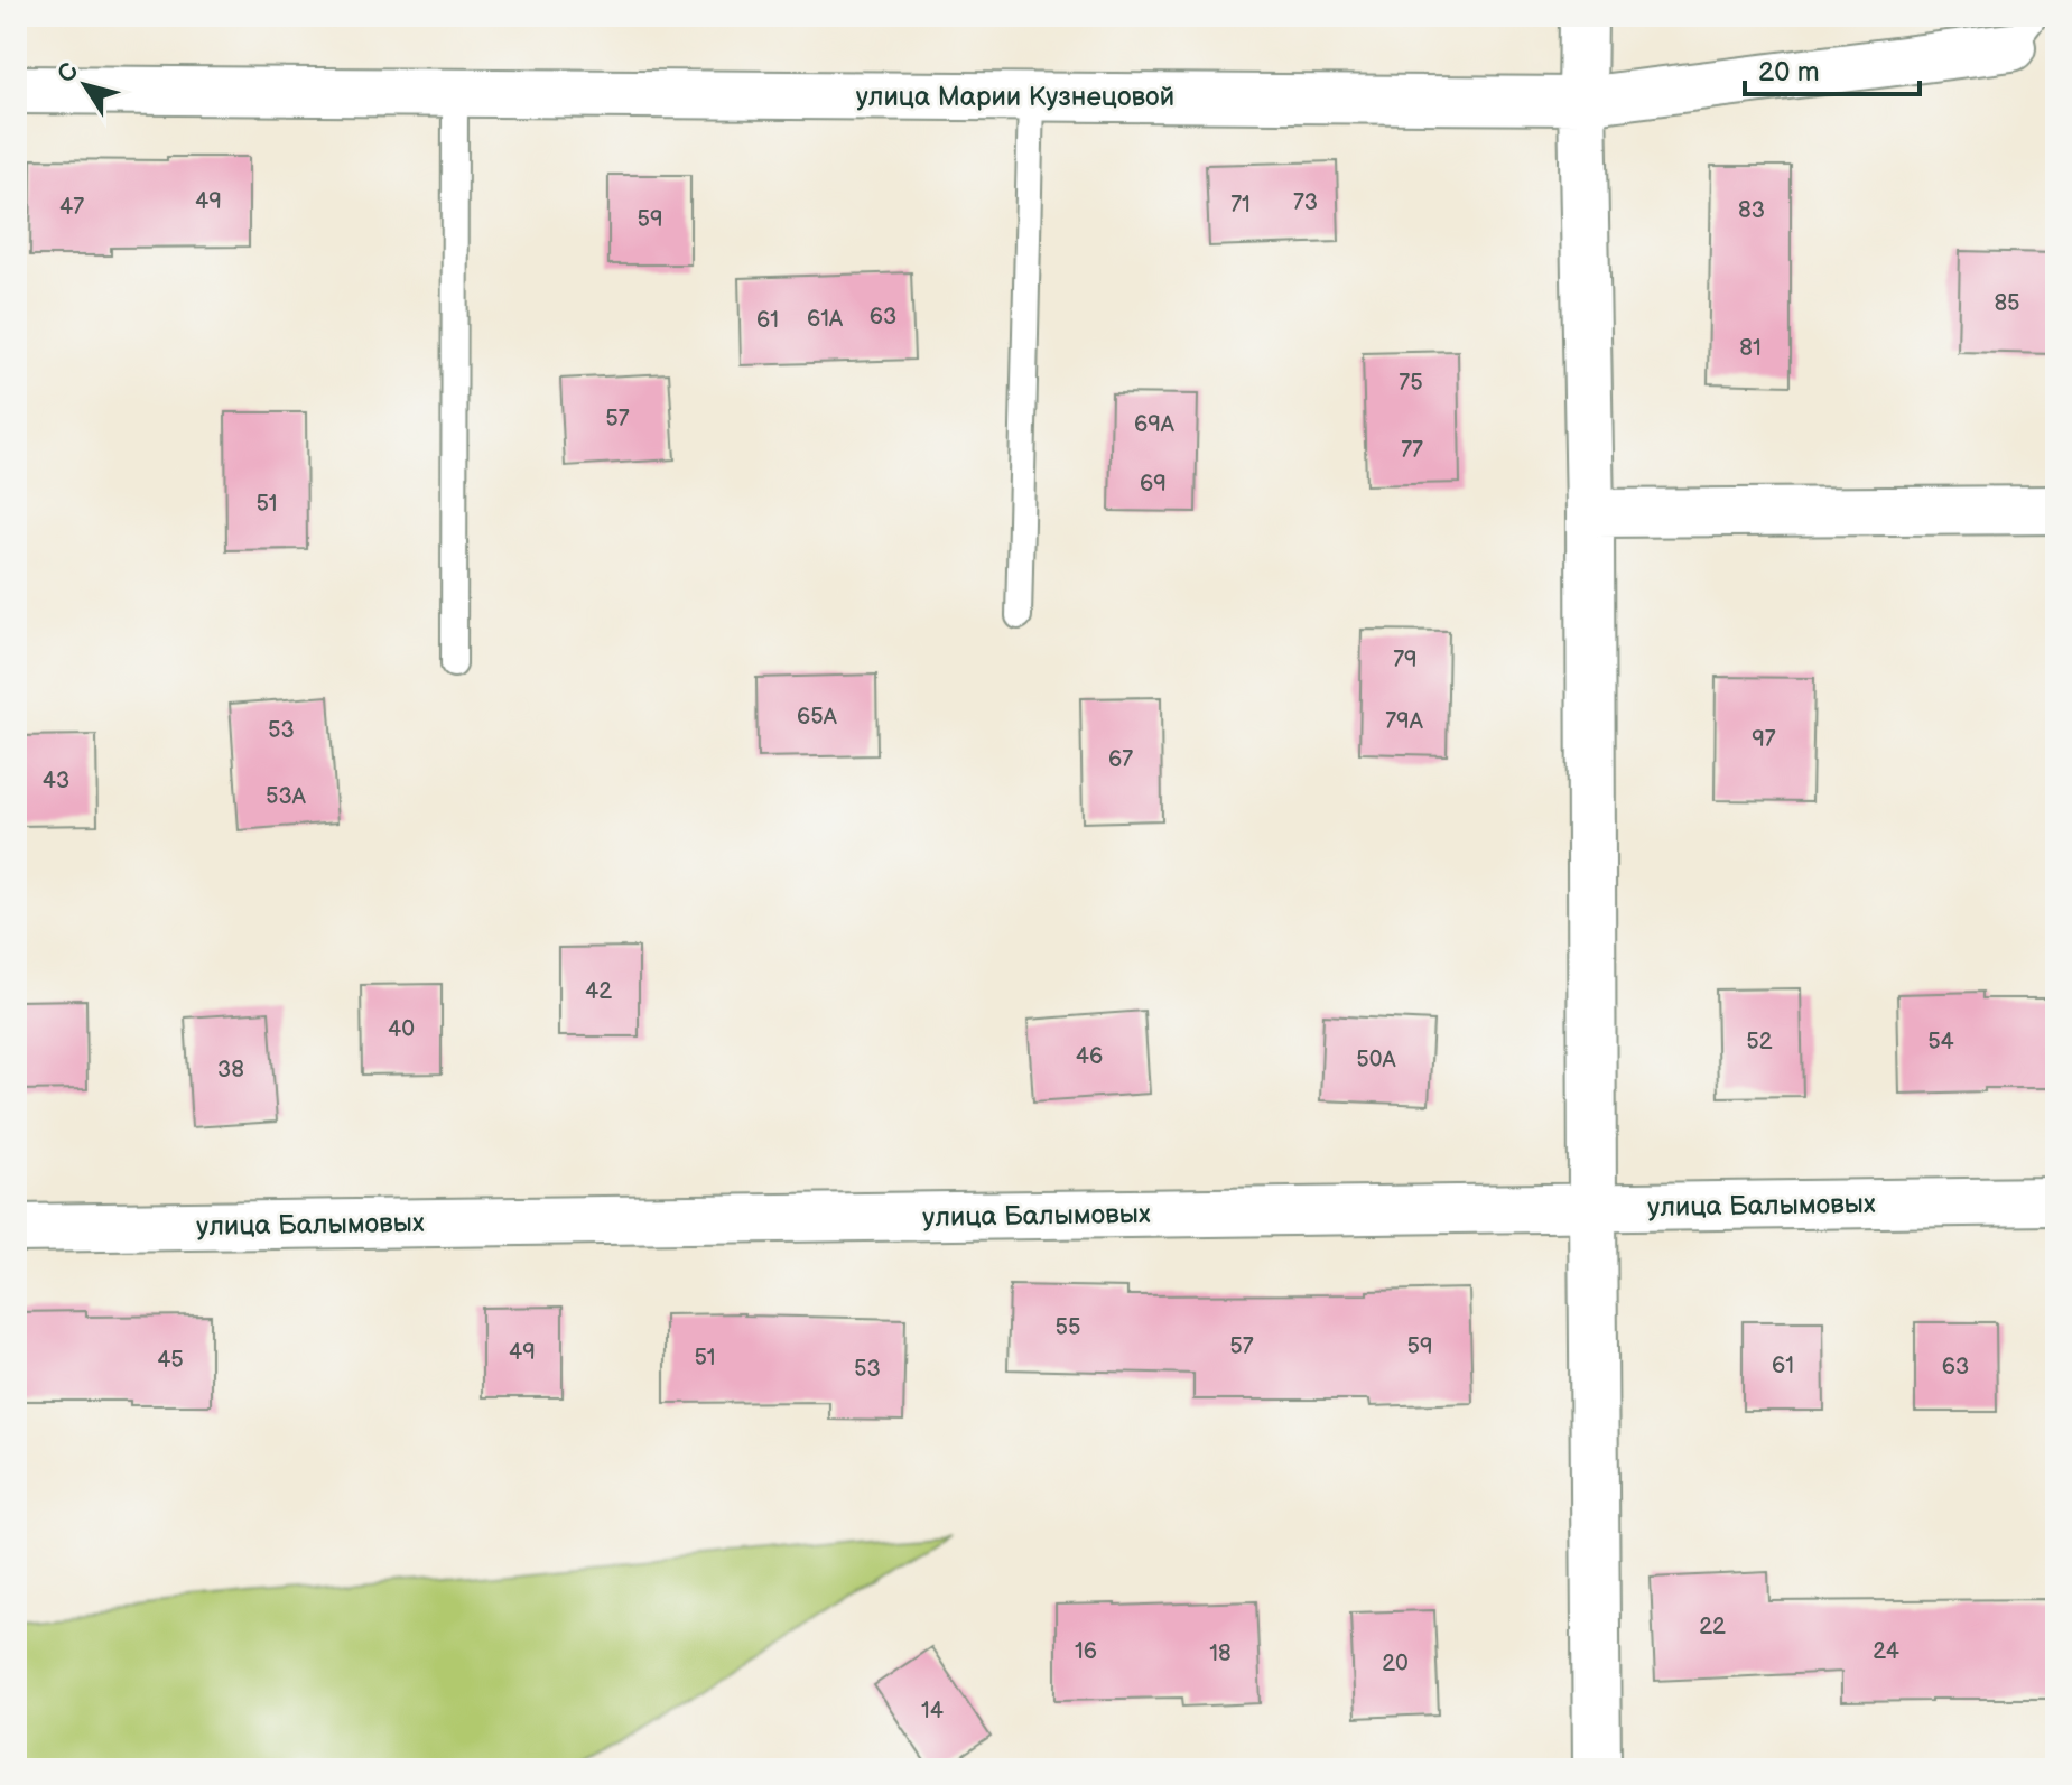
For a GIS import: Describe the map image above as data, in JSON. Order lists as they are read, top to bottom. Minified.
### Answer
{"streets":{"street":["улица Марии Кузнецовой","улица Балымовых"]},"house_numbers":["49","73","71","47","83","59","85","63","61А","61","81","75","57","69А","77","69","51","79","65А","79А","53","97","67","43","53А","42","40","52","54","46","50А","38","55","57","59","49","51","45","61","63","53","22","16","24","18","20","14"],"scale_bar":"20 m","north":"top left"}
